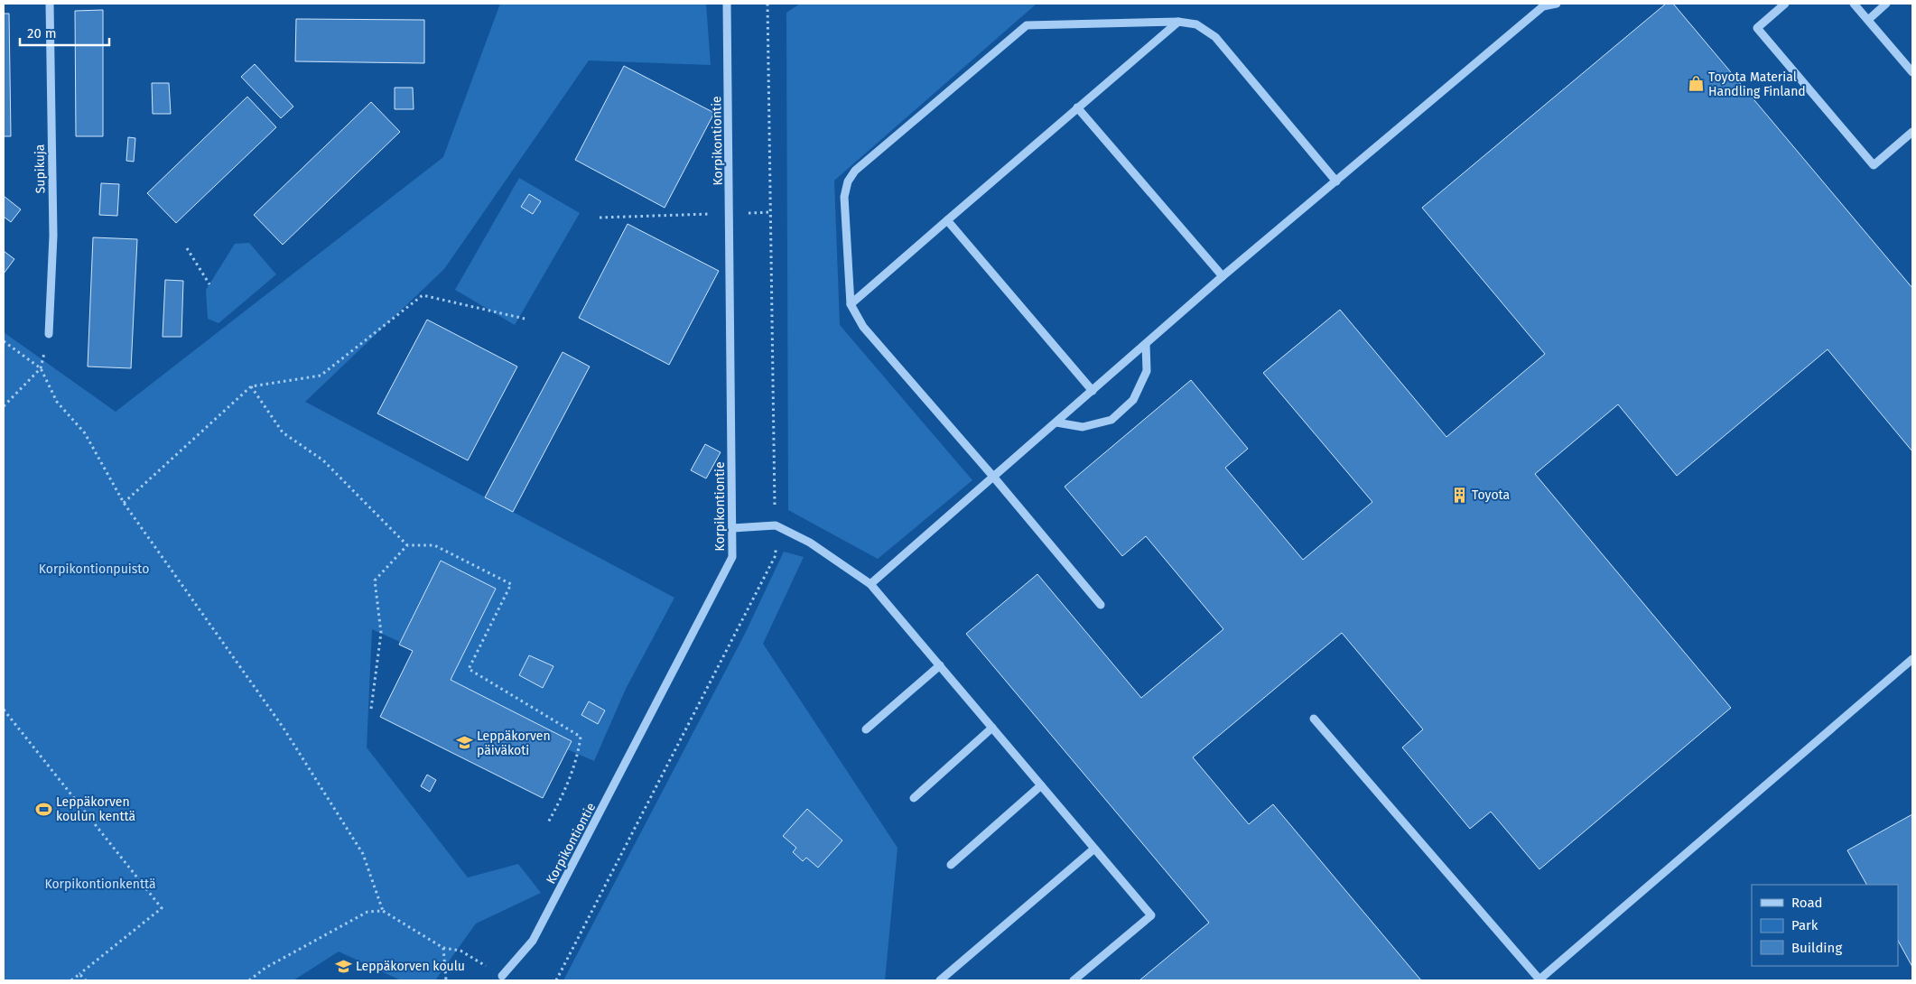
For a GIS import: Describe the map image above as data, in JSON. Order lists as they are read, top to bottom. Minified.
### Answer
{"streets":{"street":["Korpikontiontie","Supikuja"]},"parks":["Korpikontionpuisto","Korpikontionkenttä"],"places":{"shop":["Toyota Material Handling Finland"],"building":["Toyota"],"school or university":["Leppäkorven päiväkoti","Leppäkorven koulu"],"sports":["Leppäkorven koulun kenttä"]},"legend":["Road","Park","Building"],"scale_bar":"20 m"}
